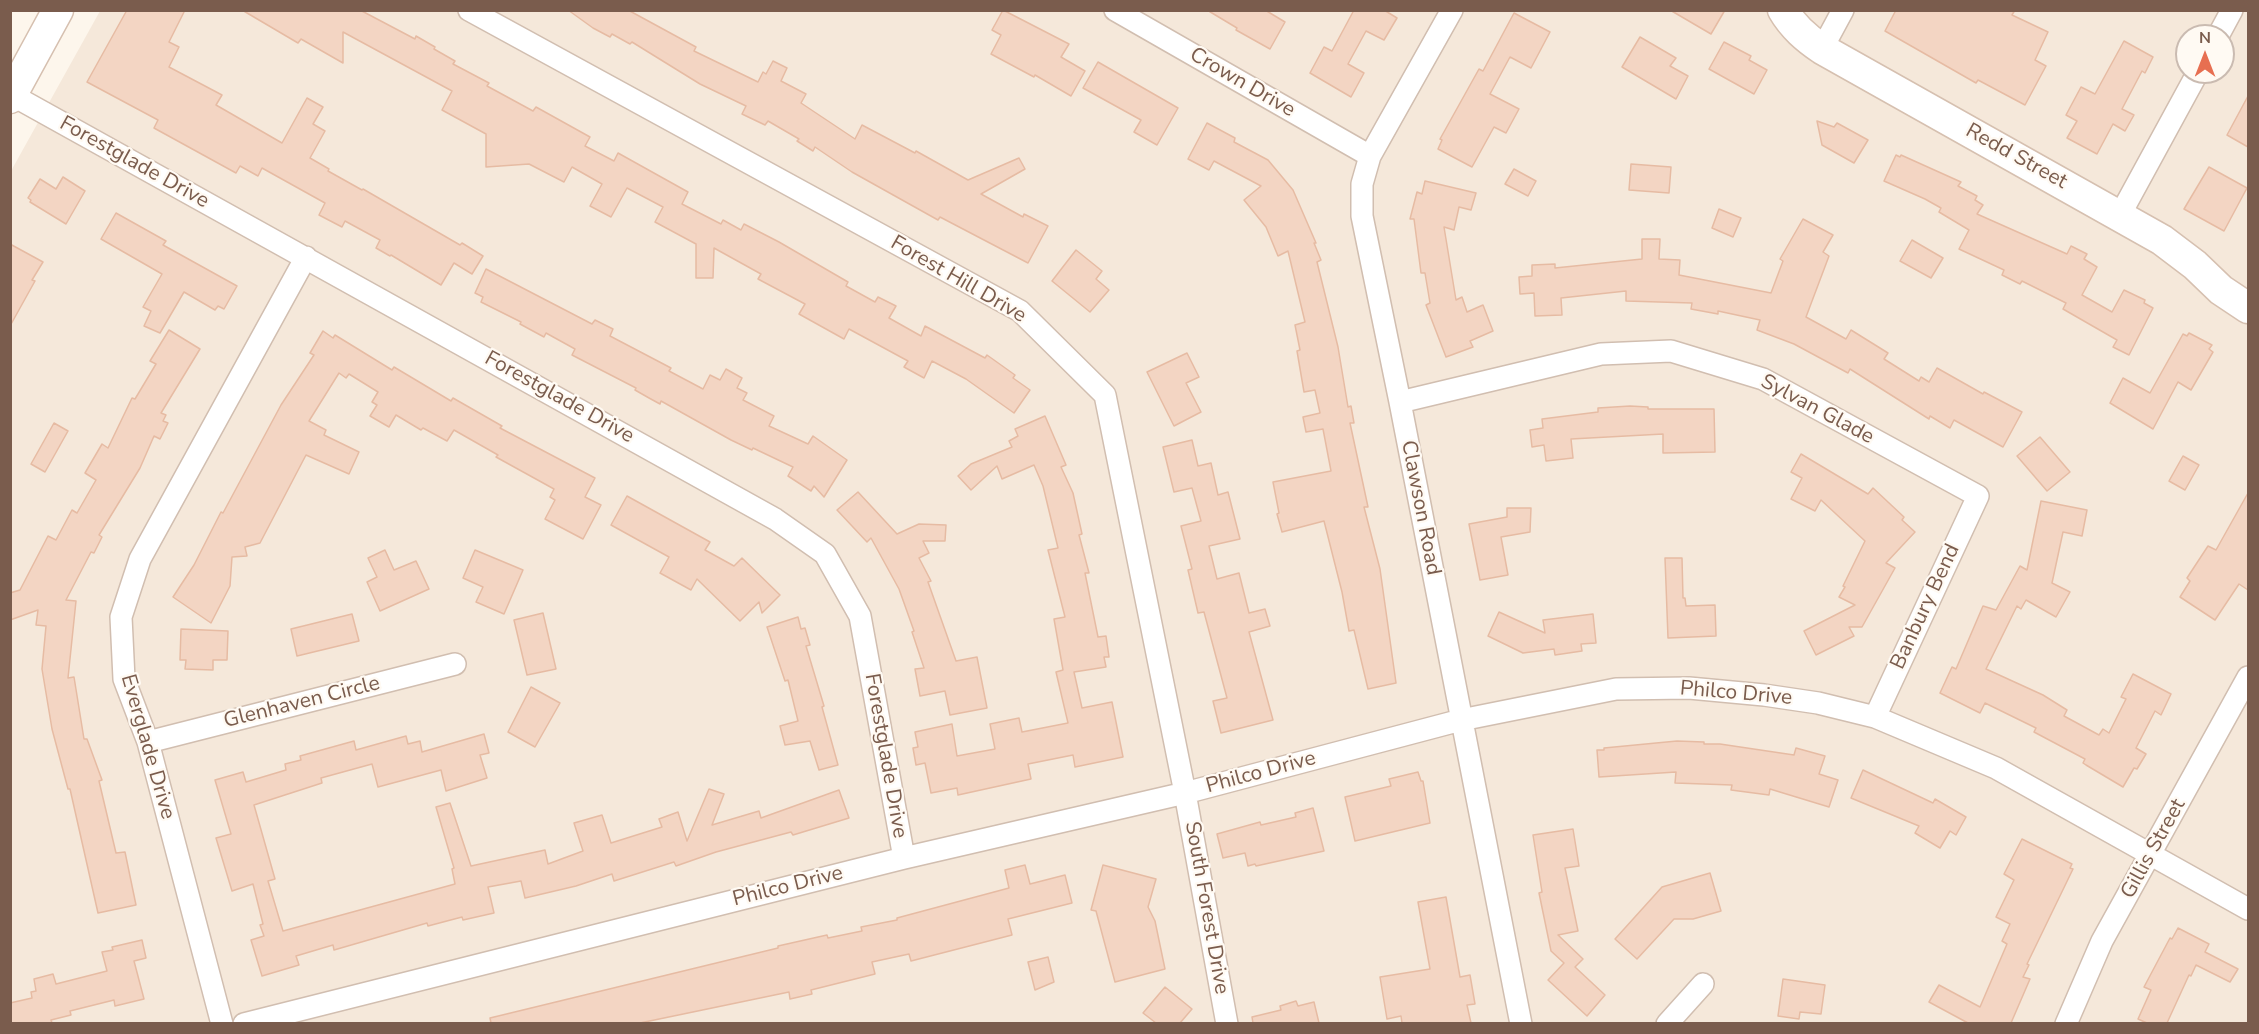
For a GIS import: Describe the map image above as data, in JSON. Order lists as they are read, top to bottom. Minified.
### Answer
{"streets":{"street":["Crown Drive","Redd Street","Forestglade Drive","Forest Hill Drive","Sylvan Glade","Clawson Road","Banbury Bend","Philco Drive","Glenhaven Circle","Everglade Drive","Gillis Street","South Forest Drive"]},"crossings":[["Crown Drive","Clawson Road"],["Forestglade Drive","Philco Drive"],["Forestglade Drive","Everglade Drive"],["Forest Hill Drive","Philco Drive"],["Forest Hill Drive","South Forest Drive"],["Sylvan Glade","Clawson Road"],["Sylvan Glade","Banbury Bend"],["Clawson Road","Philco Drive"],["Banbury Bend","Philco Drive"],["Philco Drive","Gillis Street"],["Philco Drive","South Forest Drive"],["Glenhaven Circle","Everglade Drive"]],"north":"top"}
